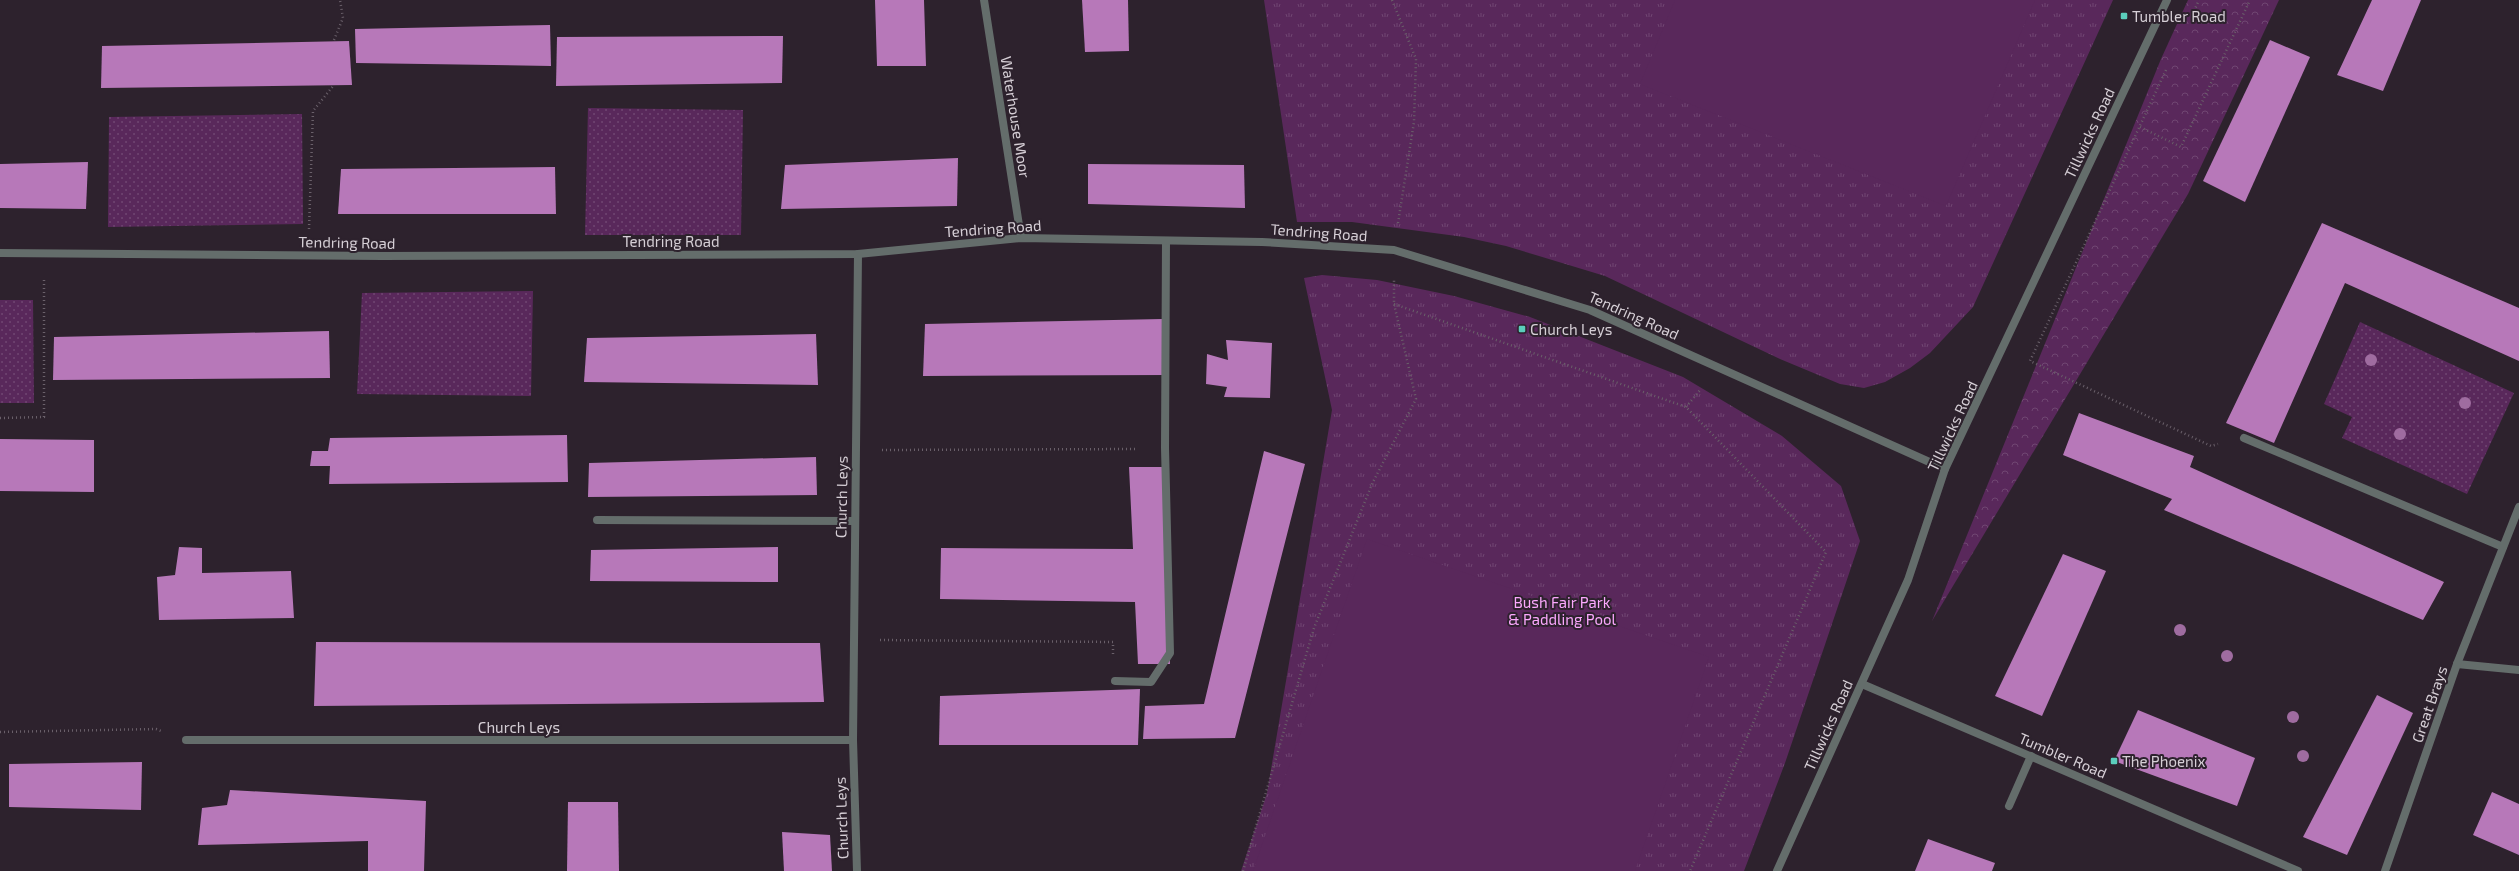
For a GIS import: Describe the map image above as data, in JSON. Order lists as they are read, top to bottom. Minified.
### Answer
{"streets":{"street":["Waterhouse Moor","Tillwicks Road","Tendring Road","Church Leys","Great Brays","Tumbler Road"]},"crossings":[["Waterhouse Moor","Tendring Road"],["Tillwicks Road","Tendring Road"],["Tillwicks Road","Tumbler Road"],["Tendring Road","Church Leys"]],"parks":["Bush Fair Park & Paddling Pool"],"places":{"transit":["Tumbler Road","Church Leys","The Phoenix"]}}
